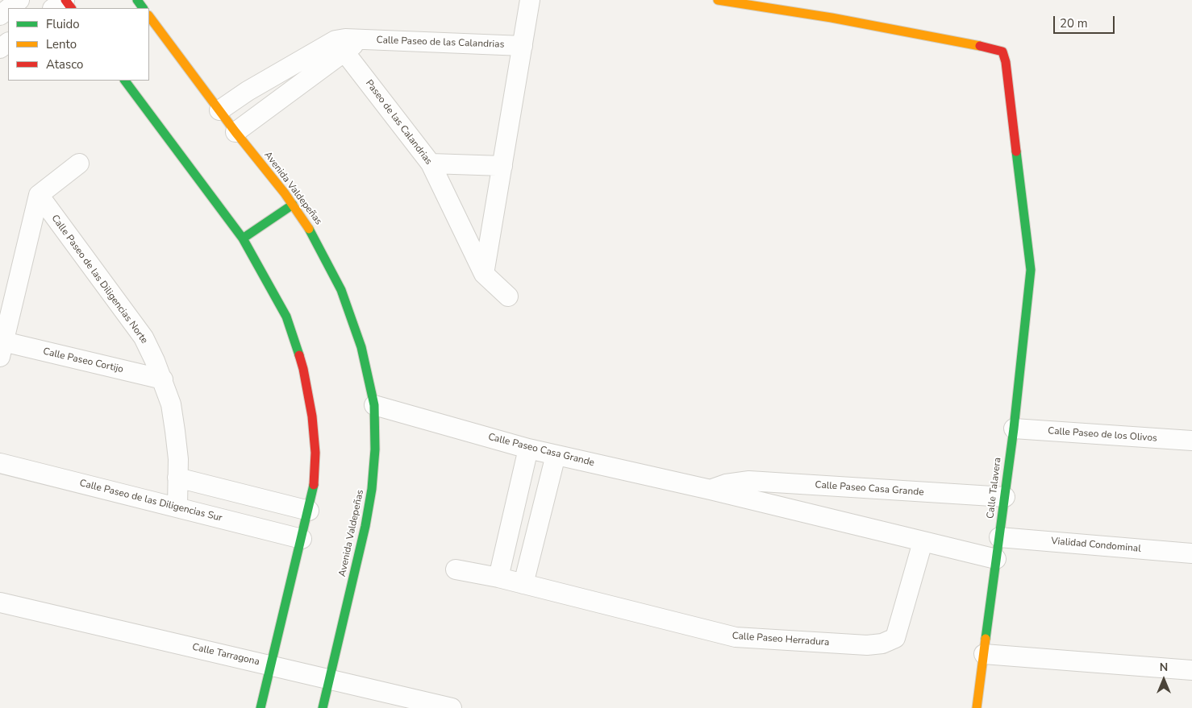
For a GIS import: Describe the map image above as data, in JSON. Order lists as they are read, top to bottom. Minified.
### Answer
{"streets":{"street":["Calle Paseo de las Calandrias","Paseo de las Calandrias","Avenida Valdepeñas","Calle Paseo de las Diligencias Norte","Calle Paseo Cortijo","Calle Paseo de los Olivos","Calle Paseo Casa Grande","Calle Talavera","Calle Paseo de las Diligencias Sur","Vialidad Condominal","Calle Paseo Herradura","Calle Tarragona"]},"crossings":[["Calle Paseo de las Calandrias","Paseo de las Calandrias"],["Calle Paseo de las Calandrias","Avenida Valdepeñas"],["Avenida Valdepeñas","Calle Paseo Casa Grande"],["Avenida Valdepeñas","Calle Tarragona"],["Calle Paseo de las Diligencias Norte","Calle Paseo Cortijo"],["Calle Paseo de las Diligencias Norte","Calle Paseo de las Diligencias Sur"],["Calle Paseo de los Olivos","Calle Talavera"],["Calle Paseo Casa Grande","Calle Talavera"],["Calle Paseo Casa Grande","Calle Paseo Herradura"],["Calle Talavera","Vialidad Condominal"]],"legend":["Fluido","Lento","Atasco"],"scale_bar":"20 m","north":"top"}
